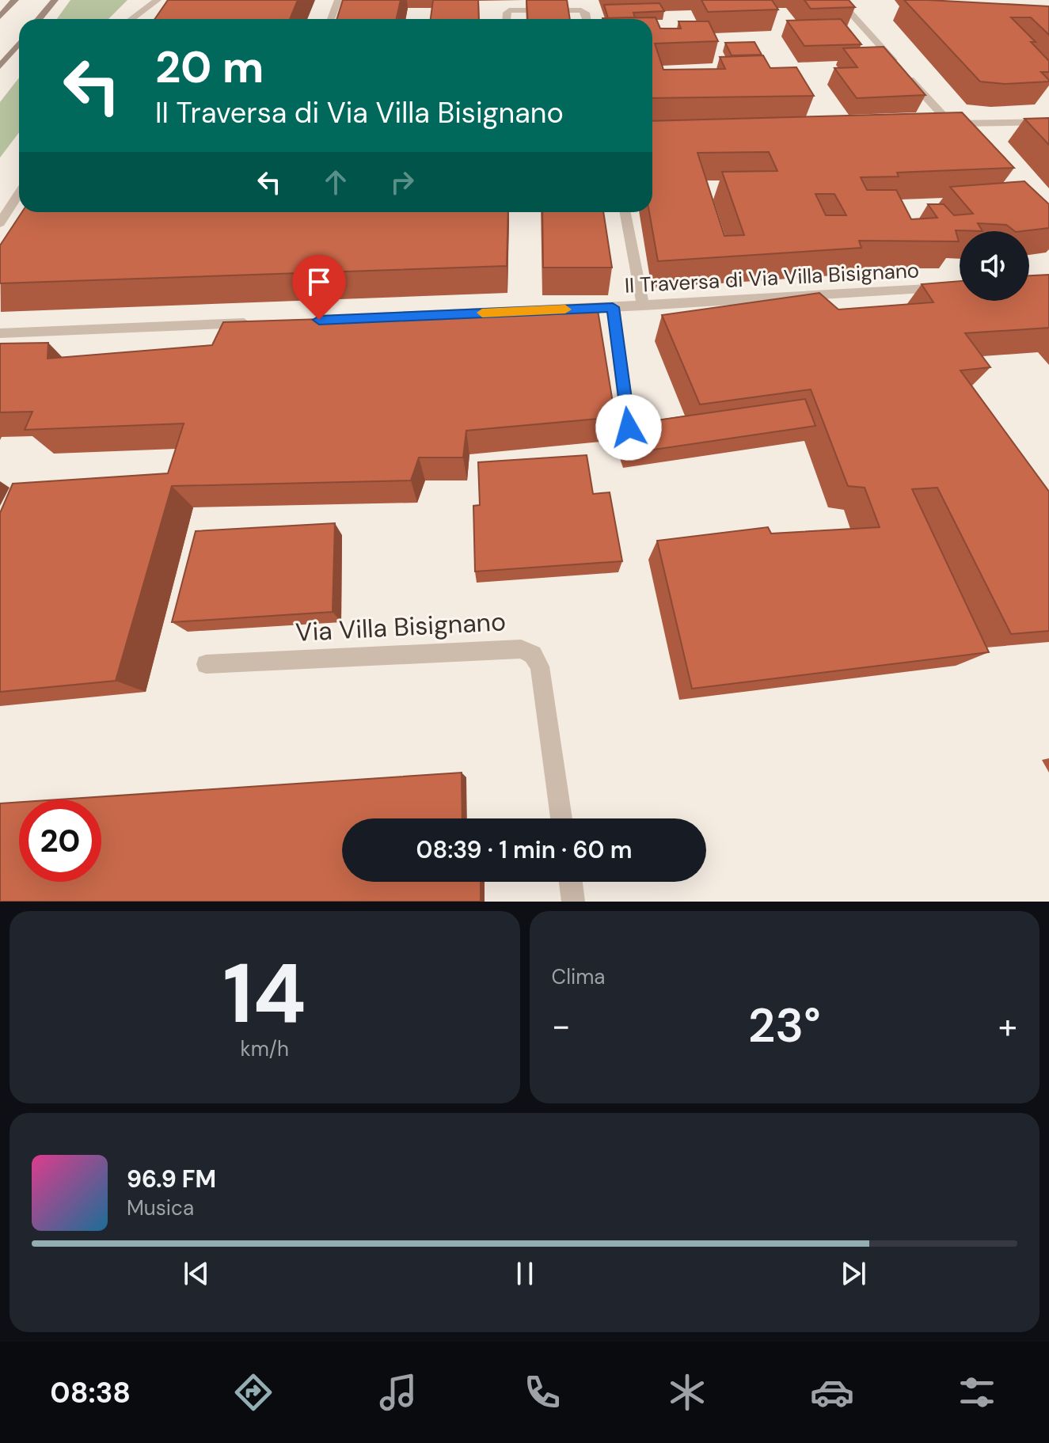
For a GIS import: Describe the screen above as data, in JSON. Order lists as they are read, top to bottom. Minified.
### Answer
{"streets":{"street":["II Traversa di Via Villa Bisignano","Via Villa Bisignano"]},"page":{"turn":["20 m","II Traversa di Via Villa Bisignano"],"limit":"20","trip":"08:39 · 1 min · 60 m","tile":[["14","km/h"],"Clima"],"heat":["−","23°","+"],"song":["96.9 FM","Musica"],"tabs":"08:38"}}
